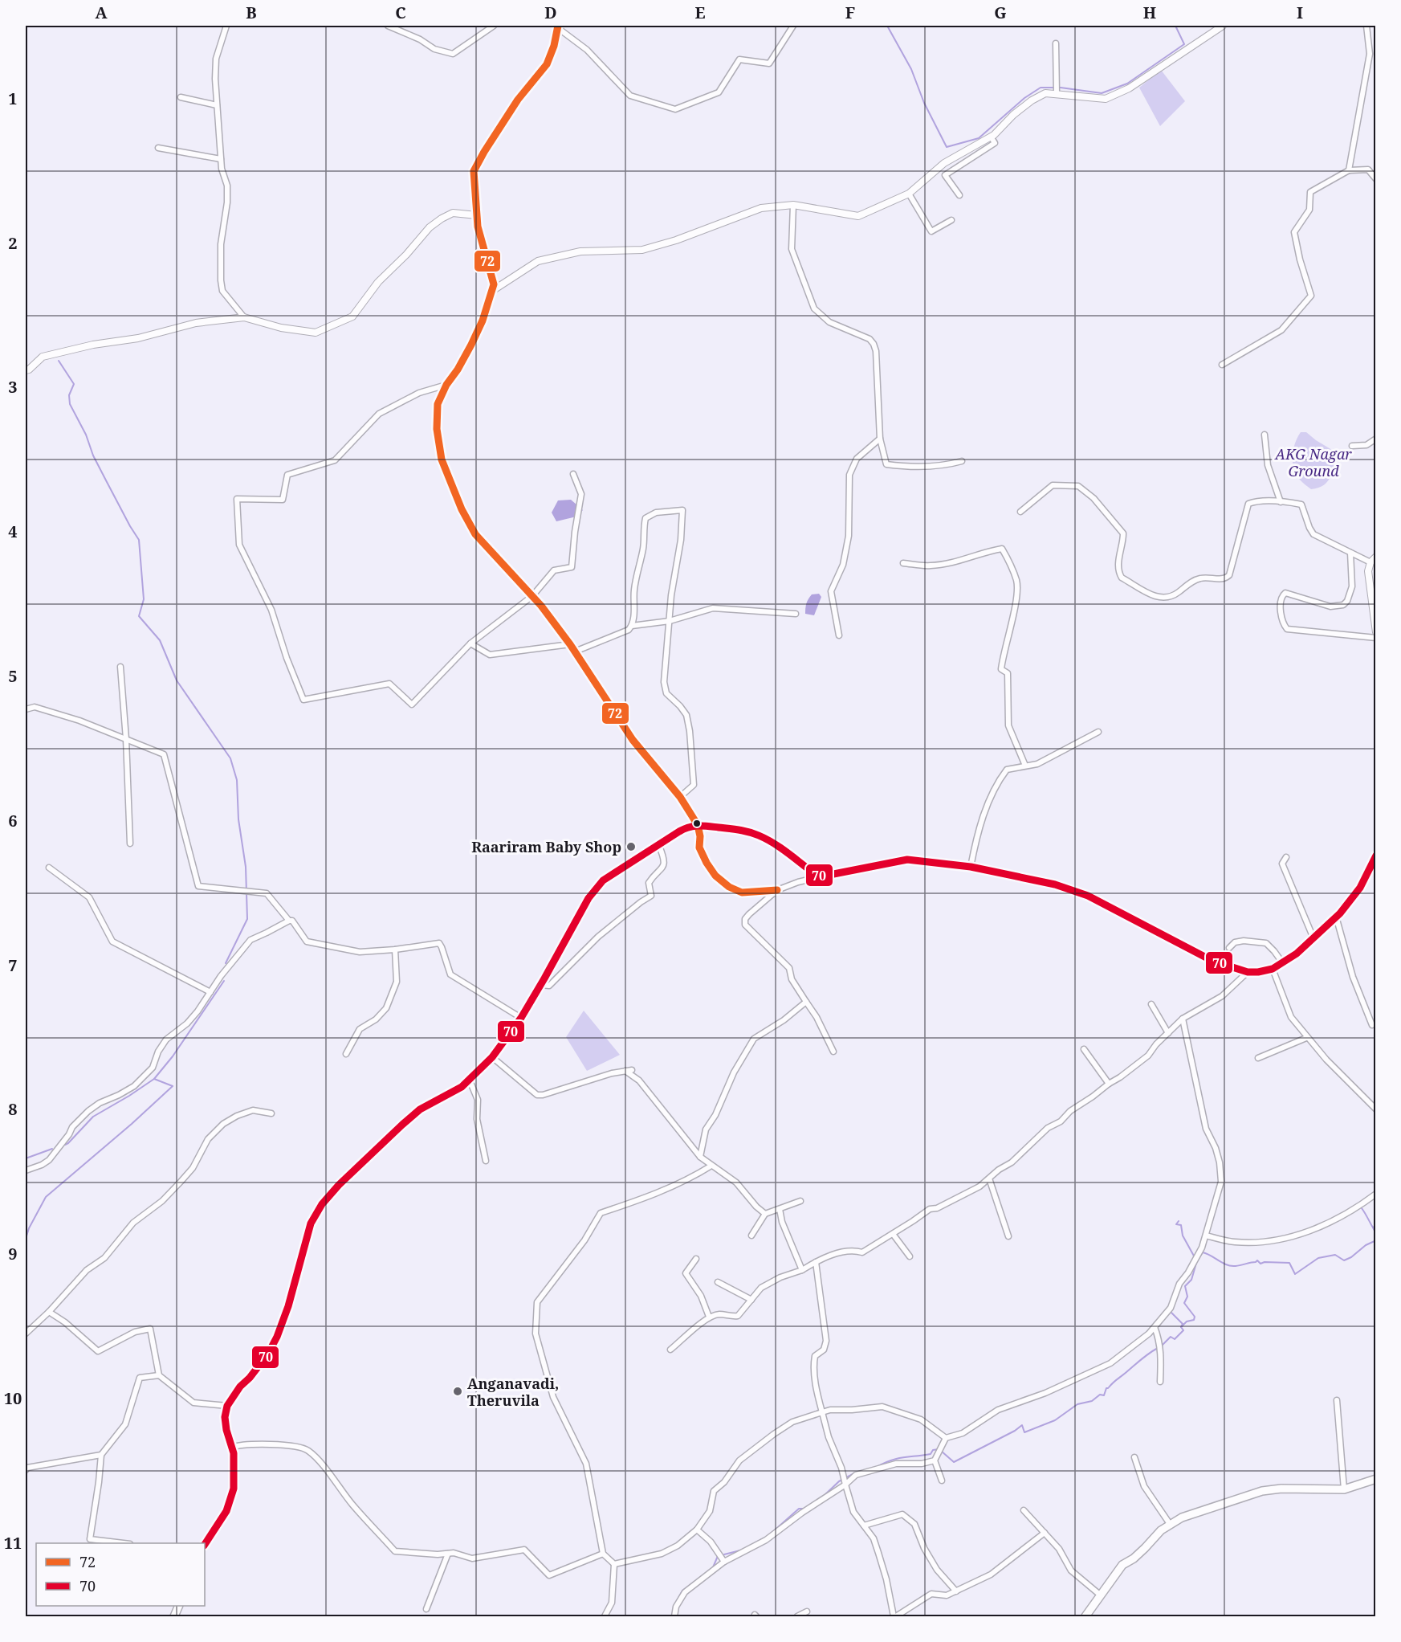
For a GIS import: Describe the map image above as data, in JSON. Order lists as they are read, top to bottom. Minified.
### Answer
{"parks":["AKG Nagar Ground"],"places":["Raariram Baby Shop","Anganavadi, Theruvila"],"lines":["transit line 72","transit line 70"],"legend":["72","70"],"grid":{"columns":["A","B","C","D","E","F","G","H","I"],"rows":["1","2","3","4","5","6","7","8","9","10","11"]}}
